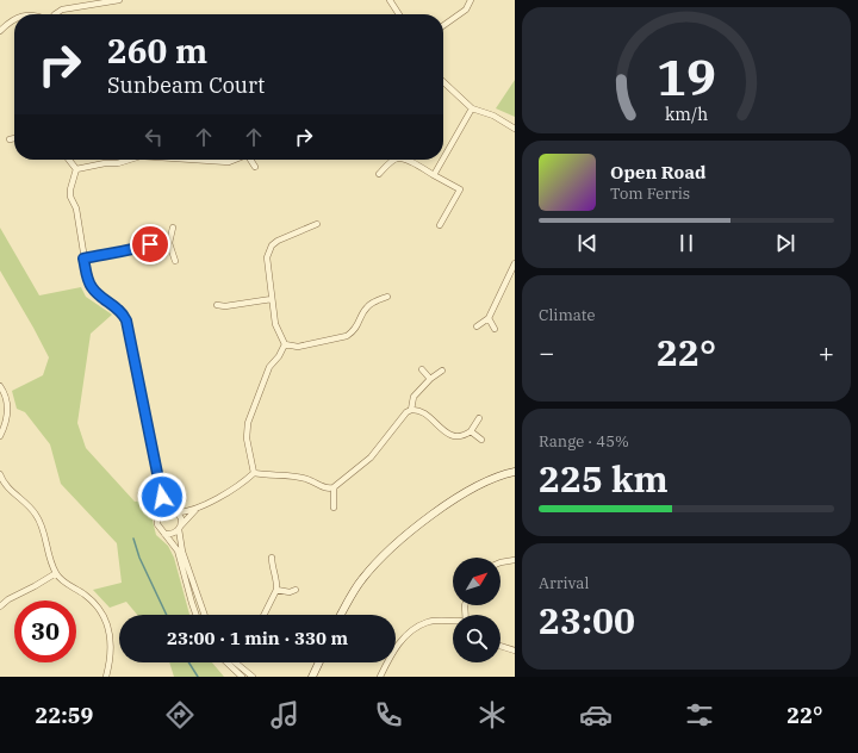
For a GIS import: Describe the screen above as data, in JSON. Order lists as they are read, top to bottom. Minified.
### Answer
{"north":"top right","page":{"turn":["260 m","Sunbeam Court"],"song":["Open Road","Tom Ferris"],"tile":["Climate",["Range · 45%","225 km"],["Arrival","23:00"]],"heat":["−","22°","+"],"limit":"30","trip":"23:00 · 1 min · 330 m","tabs":["22:59","22°"],"gauge":["19","km/h"]}}
